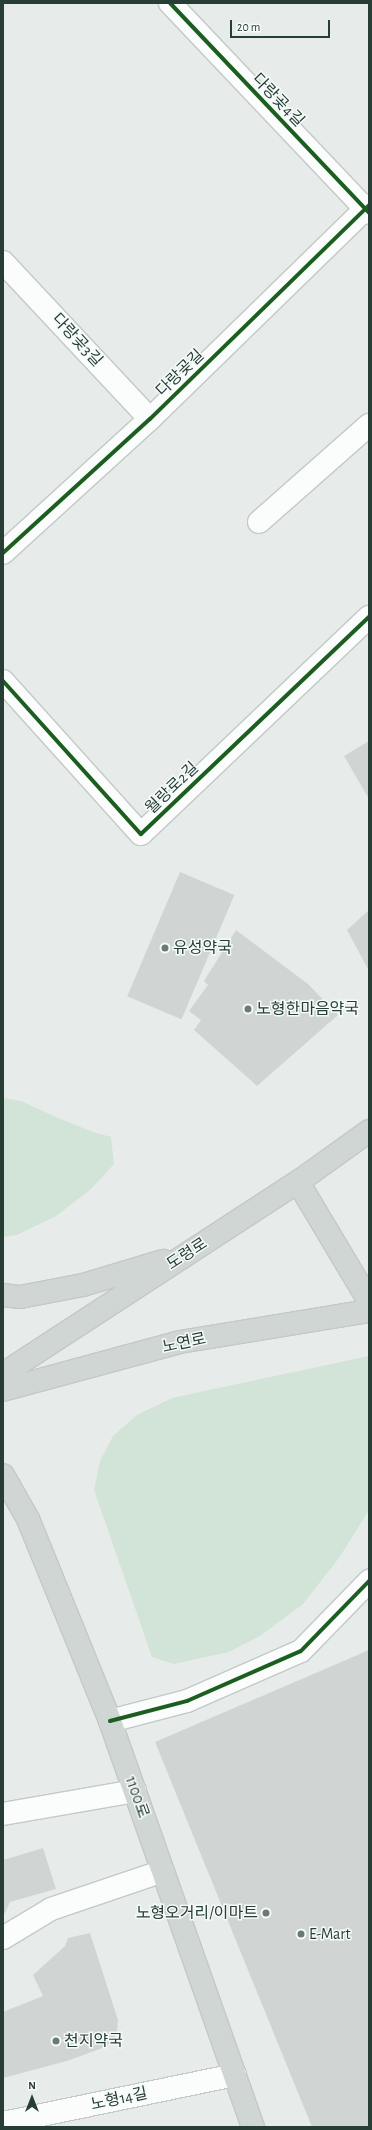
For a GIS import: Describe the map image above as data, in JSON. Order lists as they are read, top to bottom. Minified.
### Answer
{"streets":{"main road":["도령로","노연로","1100로"],"street":["다랑곶4길","다랑곶3길","다랑곶길","월랑로2길","노형14길"]},"crossings":[["다랑곶4길","다랑곶길"],["다랑곶3길","다랑곶길"],["1100로","노형14길"]],"places":["유성약국","노형한마음약국","노형오거리/이마트","E-Mart","천지약국"],"scale_bar":"20 m","north":"top"}
